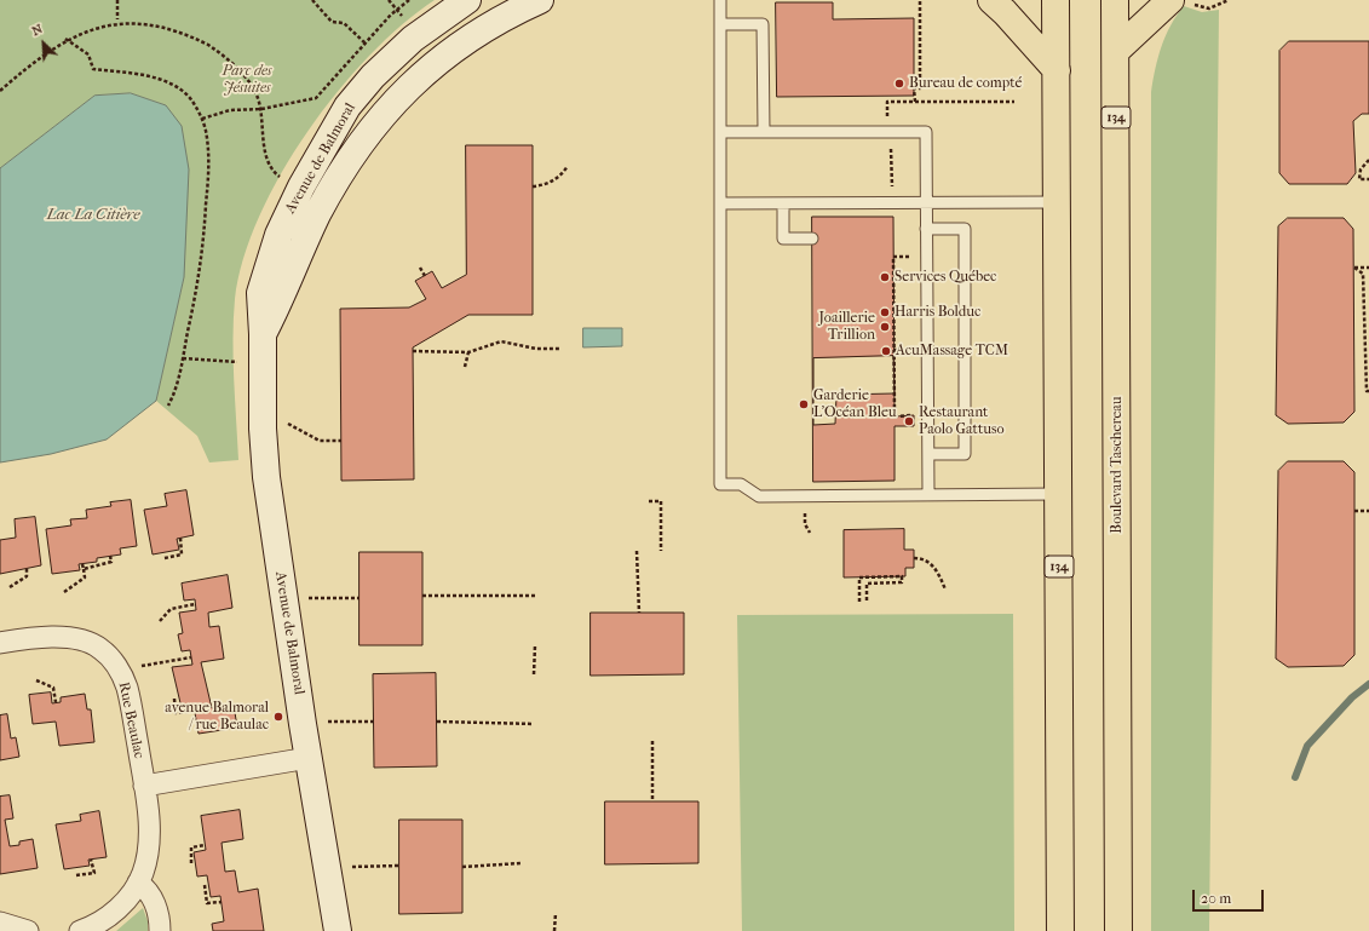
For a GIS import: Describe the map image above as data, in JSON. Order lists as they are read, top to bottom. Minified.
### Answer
{"streets":{"main road":["134","Boulevard Taschereau"],"street":["Avenue de Balmoral","Rue Beaulac"]},"water":["Lac La Citière"],"parks":["Parc des Jésuites"],"places":["Bureau de compté","Services Québec","Harris Bolduc","Joaillerie Trillion","AcuMassage TCM","Garderie L'Océan Bleu","Restaurant Paolo Gattuso","avenue Balmoral / rue Beaulac"],"scale_bar":"20 m","north":"top left"}
